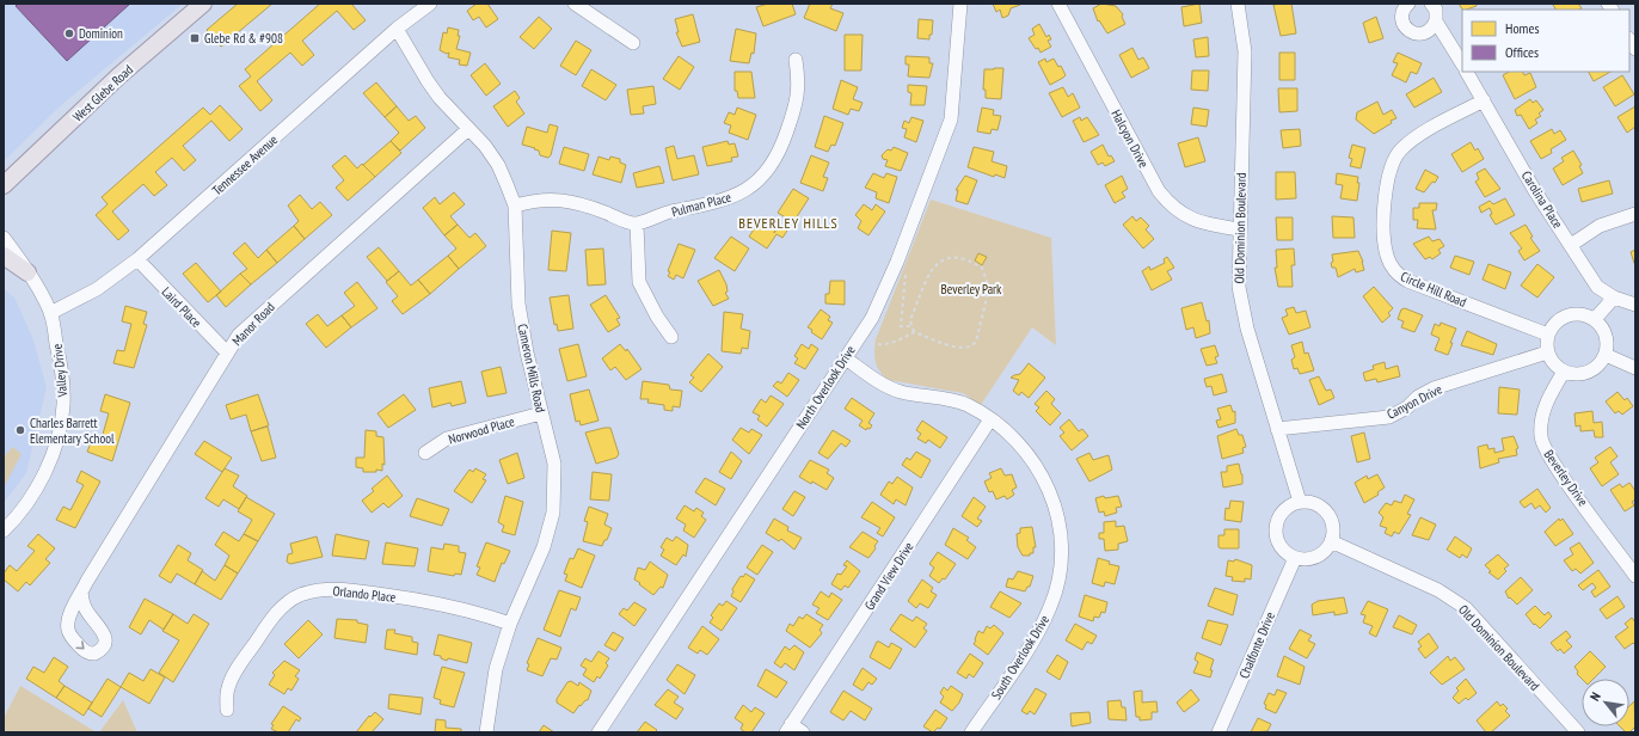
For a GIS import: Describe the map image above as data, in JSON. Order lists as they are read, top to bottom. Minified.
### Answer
{"streets":{"main road":["West Glebe Road"],"street":["Halcyon Drive","Tennessee Avenue","Carolina Place","Pulman Place","Old Dominion Boulevard","Circle Hill Road","Laird Place","Manor Road","Cameron Mills Road","Valley Drive","North Overlook Drive","Canyon Drive","Norwood Place","Beverley Drive","Grand View Drive","Orlando Place","Chalfonte Drive","South Overlook Drive"]},"crossings":[["Halcyon Drive","Old Dominion Boulevard"],["Tennessee Avenue","Laird Place"],["Tennessee Avenue","Cameron Mills Road"],["Tennessee Avenue","Valley Drive"],["Carolina Place","Circle Hill Road"],["Old Dominion Boulevard","Canyon Drive"],["Old Dominion Boulevard","Chalfonte Drive"],["Circle Hill Road","Canyon Drive"],["Circle Hill Road","Beverley Drive"],["Laird Place","Manor Road"],["Manor Road","Cameron Mills Road"],["Cameron Mills Road","Norwood Place"],["Cameron Mills Road","Orlando Place"],["North Overlook Drive","South Overlook Drive"],["Canyon Drive","Beverley Drive"],["Grand View Drive","South Overlook Drive"]],"districts":["BEVERLEY HILLS"],"parks":["Beverley Park"],"places":{"other":["Dominion","Charles Barrett Elementary School"],"transit":["Glebe Rd & #908"]},"legend":["Homes","Offices"],"north":"top left"}
